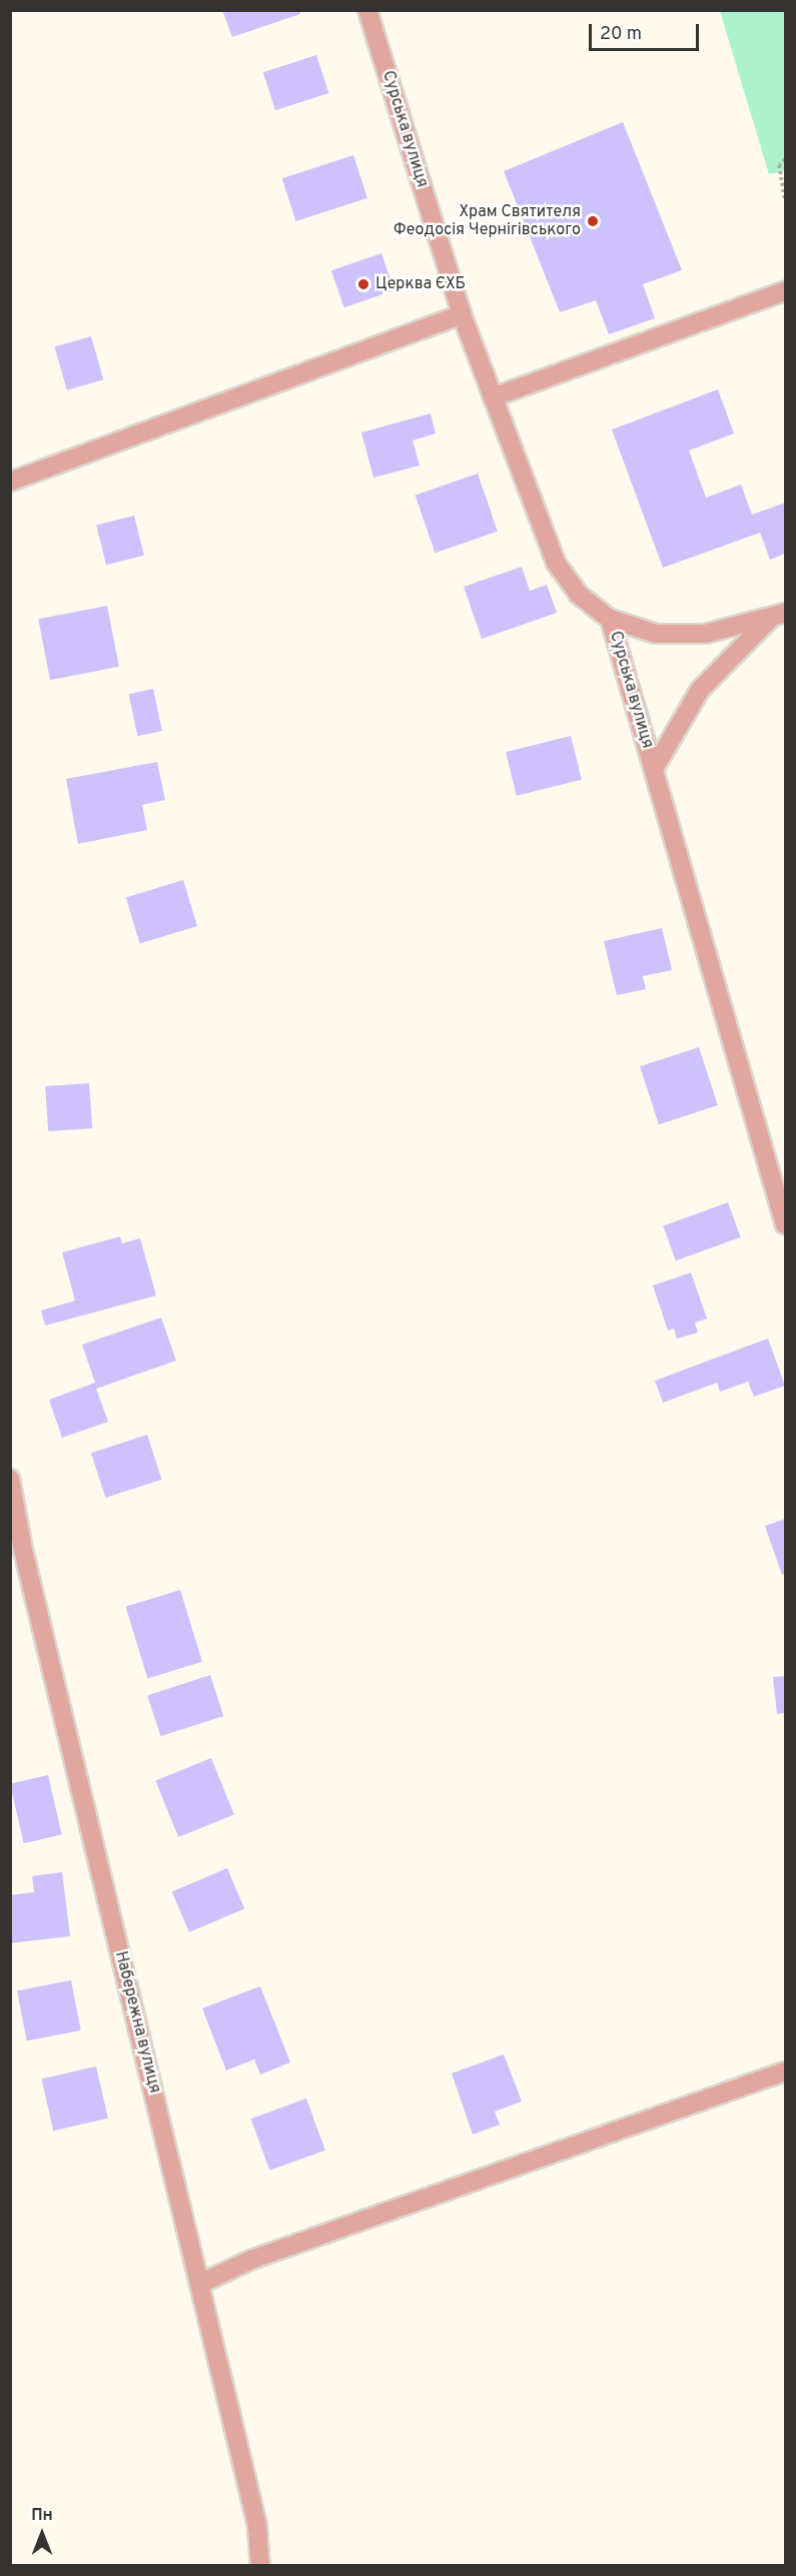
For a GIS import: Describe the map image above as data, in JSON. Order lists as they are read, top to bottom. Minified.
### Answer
{"streets":{"street":["Сурська вулиця","Набережна вулиця"]},"places":["Храм Святителя Феодосія Чернігівського","Церква ЄХБ"],"scale_bar":"20 m","north":"top"}
